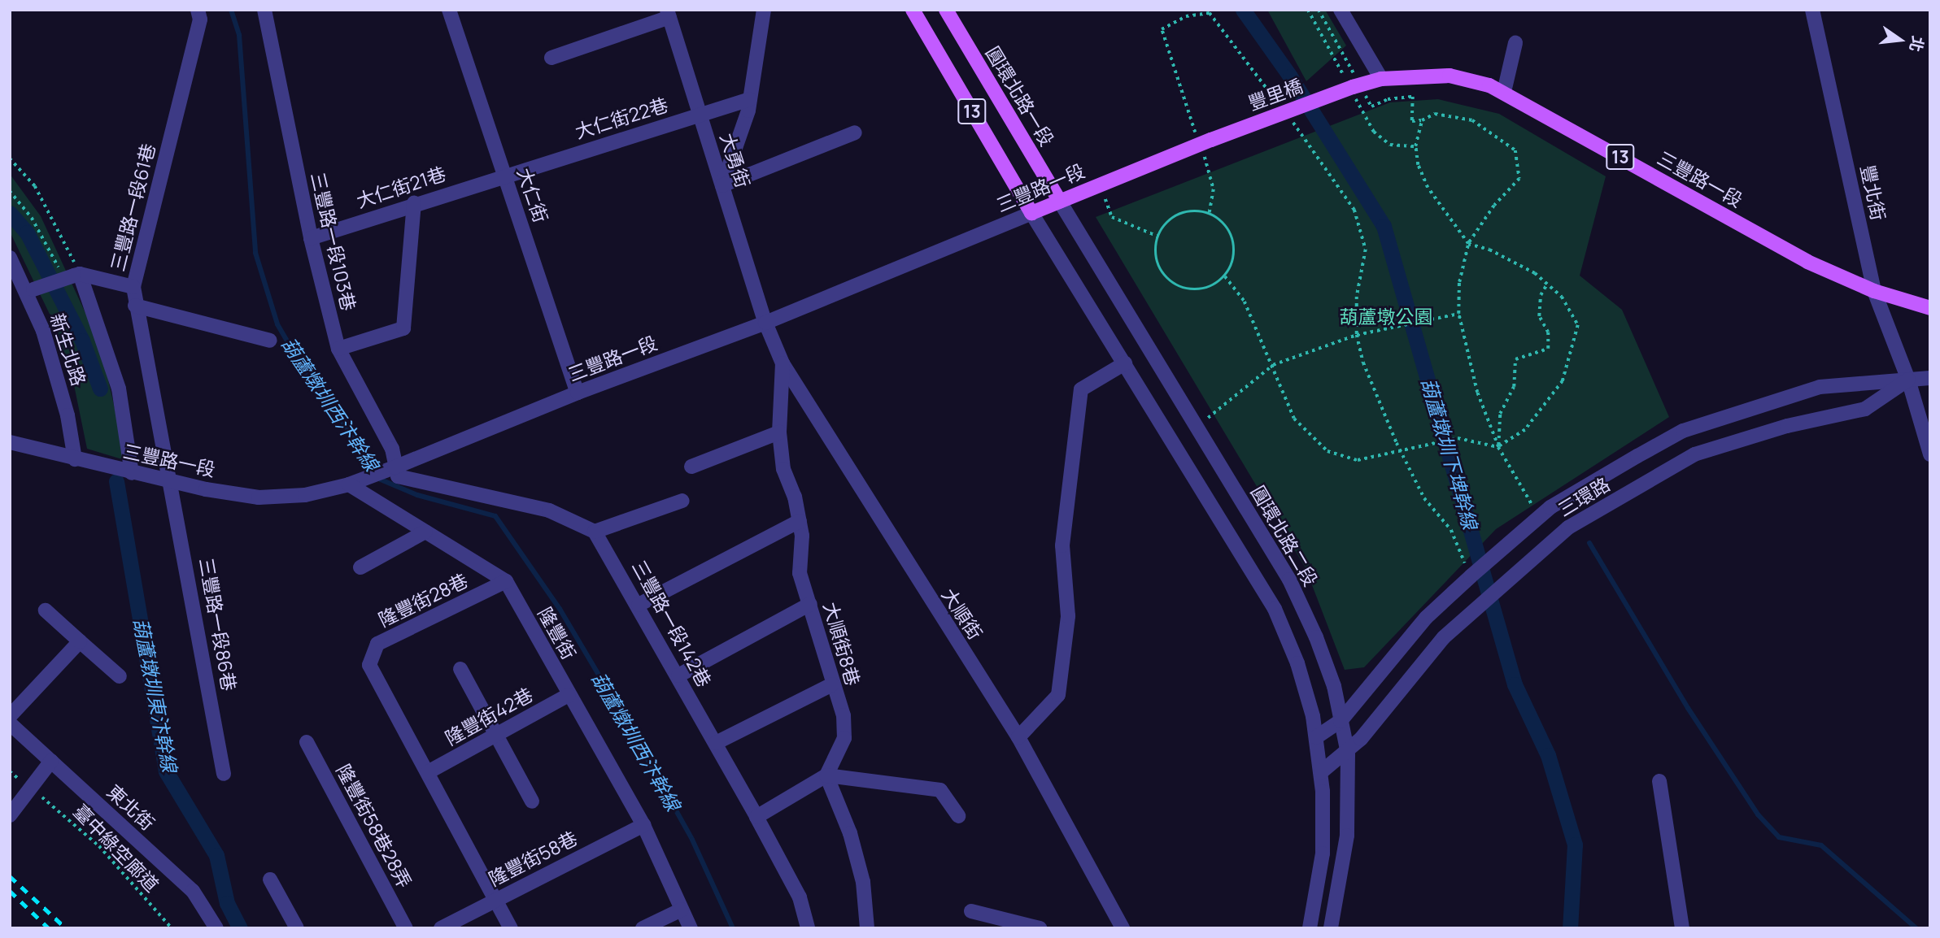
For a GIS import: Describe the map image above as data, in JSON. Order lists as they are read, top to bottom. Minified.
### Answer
{"streets":{"main road":["豐里橋","圓環北路一段","13","三豐路一段"],"street":["大仁街22巷","大勇街","大仁街21巷","豐北街","大仁街","三豐路一段61巷","三豐路一段103巷","新生北路","三環路","圓環北路二段","隆豐街28巷","大順街","三豐路一段142巷","三豐路一段86巷","隆豐街","大順街8巷","隆豐街42巷","東北街","隆豐街58巷28弄","隆豐街58巷"],"path":["臺中綠空廊道"]},"crossings":[["豐里橋","三豐路一段"],["圓環北路一段","三豐路一段"],["圓環北路一段","圓環北路二段"],["13","三豐路一段"],["大仁街22巷","大勇街"],["大仁街22巷","大仁街21巷"],["大仁街22巷","大仁街"],["大勇街","三豐路一段"],["大勇街","大順街"],["三豐路一段","豐北街"],["三豐路一段","大仁街"],["三豐路一段","三豐路一段61巷"],["三豐路一段","三豐路一段103巷"],["三豐路一段","新生北路"],["三豐路一段","圓環北路二段"],["三豐路一段","大順街"],["三豐路一段","三豐路一段86巷"],["三豐路一段","隆豐街"],["大仁街21巷","大仁街"],["大仁街21巷","三豐路一段103巷"],["豐北街","三環路"],["三豐路一段61巷","三豐路一段86巷"],["三環路","圓環北路二段"],["隆豐街28巷","隆豐街"],["隆豐街28巷","隆豐街42巷"],["大順街","大順街8巷"],["隆豐街","隆豐街42巷"],["隆豐街","隆豐街58巷"]],"water":["葫蘆燉圳西汴幹線","葫蘆墩圳下埤幹線","葫蘆墩圳東汴幹線"],"parks":["葫蘆墩公園"],"north":"right"}
